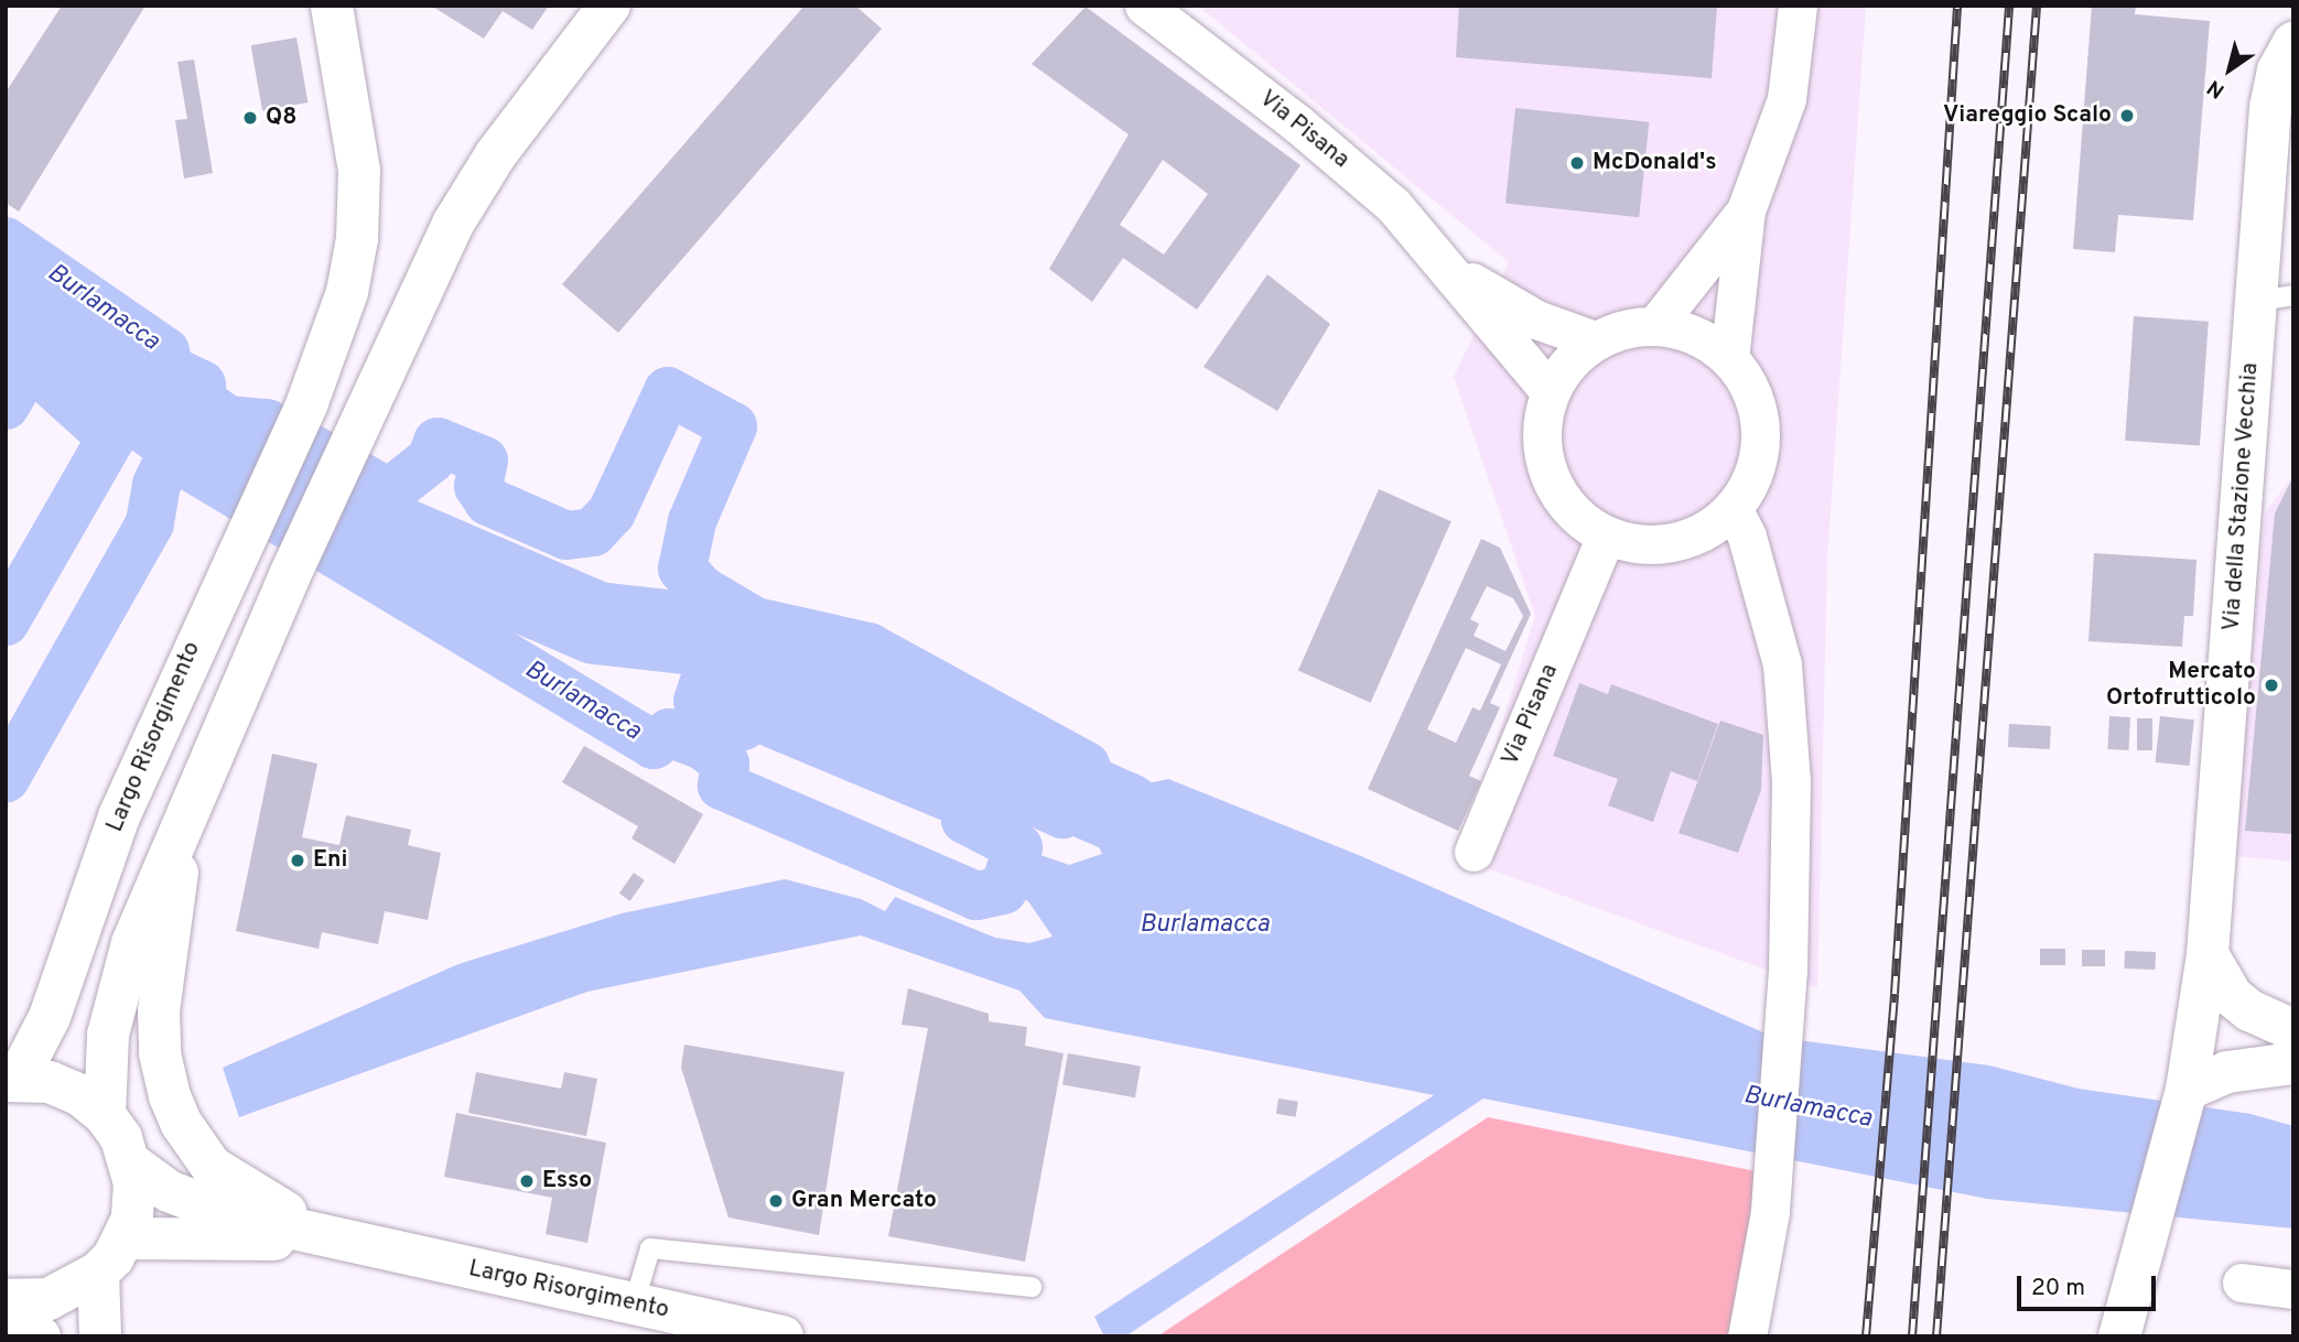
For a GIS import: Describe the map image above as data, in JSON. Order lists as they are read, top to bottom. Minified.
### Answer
{"streets":{"street":["Via Pisana","Via della Stazione Vecchia","Largo Risorgimento"]},"water":["Burlamacca"],"places":["Viareggio Scalo","Q8","McDonald's","Mercato Ortofrutticolo","Eni","Esso","Gran Mercato"],"scale_bar":"20 m","north":"bottom left"}
